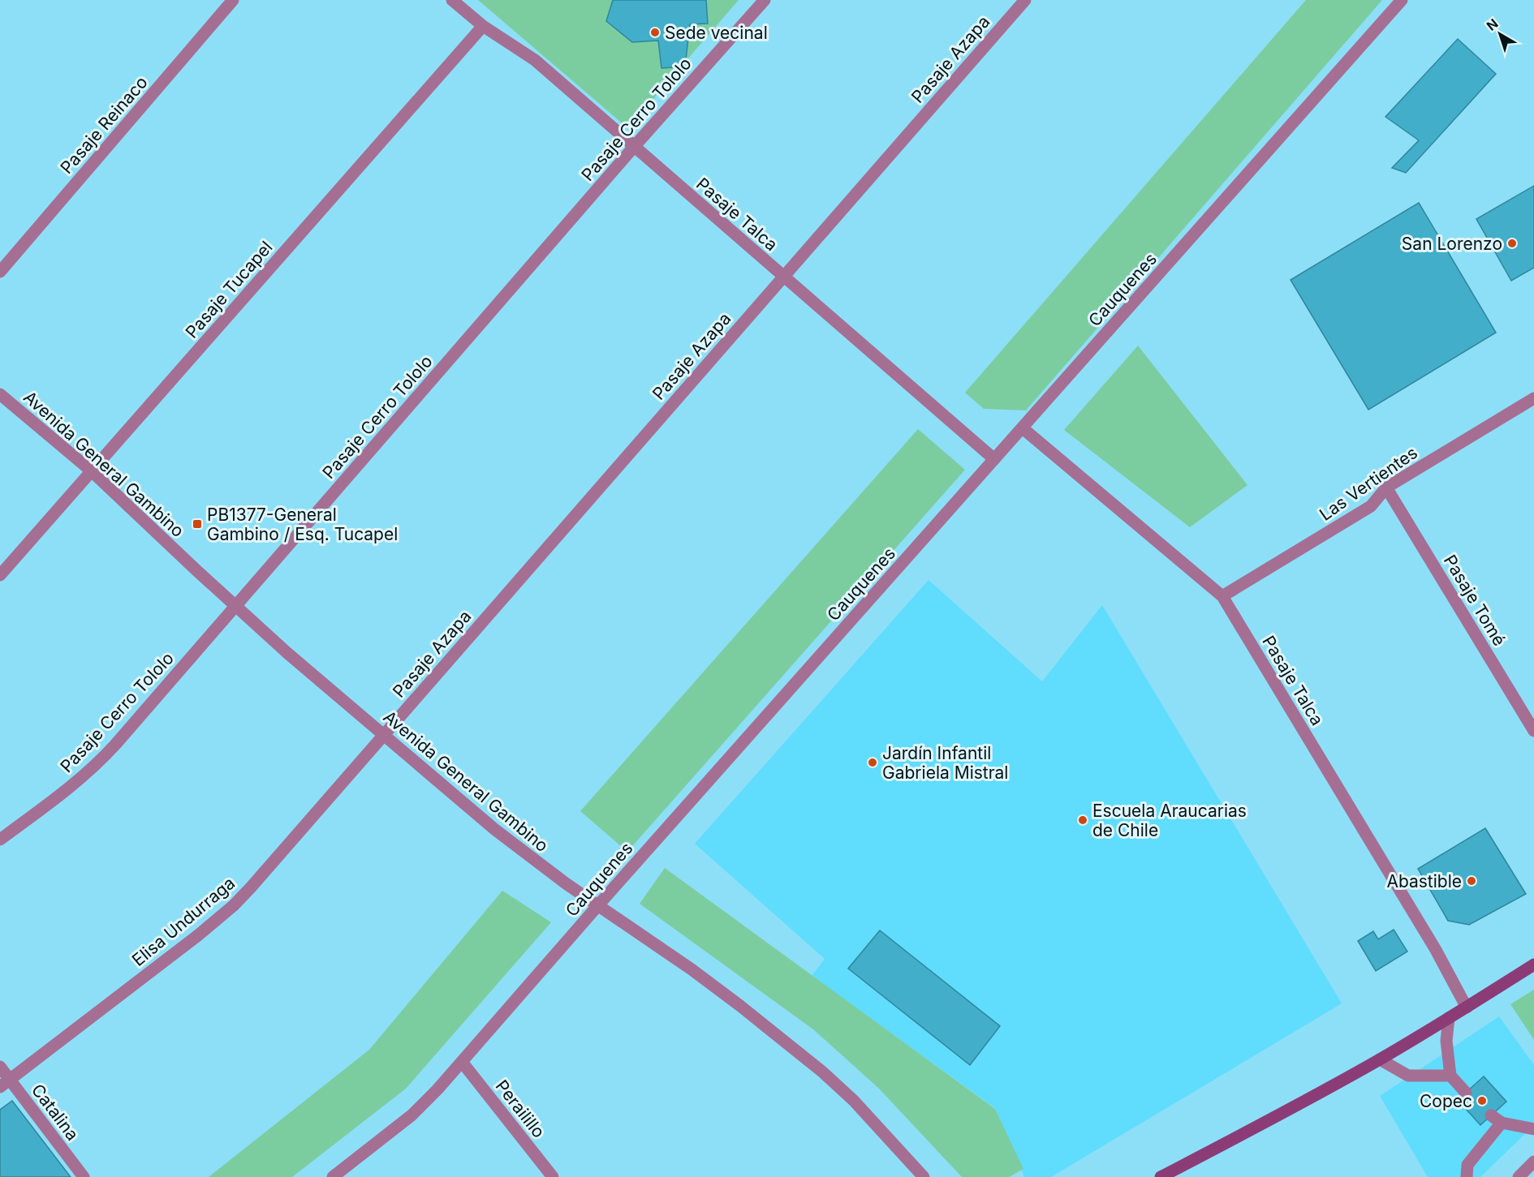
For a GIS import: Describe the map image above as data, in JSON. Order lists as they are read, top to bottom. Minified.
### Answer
{"streets":{"street":["Pasaje Azapa","Pasaje Cerro Tololo","Pasaje Reinaco","Pasaje Talca","Pasaje Tucapel","Cauquenes","Avenida General Gambino","Las Vertientes","Pasaje Tomé","Elisa Undurraga","Perailillo","Catalina"]},"crossings":[["Pasaje Azapa","Pasaje Talca"],["Pasaje Azapa","Avenida General Gambino"],["Pasaje Azapa","Elisa Undurraga"],["Pasaje Cerro Tololo","Pasaje Talca"],["Pasaje Cerro Tololo","Avenida General Gambino"],["Pasaje Talca","Pasaje Tucapel"],["Pasaje Talca","Cauquenes"],["Pasaje Talca","Las Vertientes"],["Pasaje Tucapel","Avenida General Gambino"],["Cauquenes","Avenida General Gambino"],["Cauquenes","Perailillo"],["Avenida General Gambino","Elisa Undurraga"],["Las Vertientes","Pasaje Tomé"],["Elisa Undurraga","Catalina"]],"places":{"other":["Sede vecinal","San Lorenzo","Jardín Infantil Gabriela Mistral","Escuela Araucarias de Chile","Abastible","Copec"],"transit":["PB1377-General Gambino / Esq. Tucapel"]},"north":"top left"}
